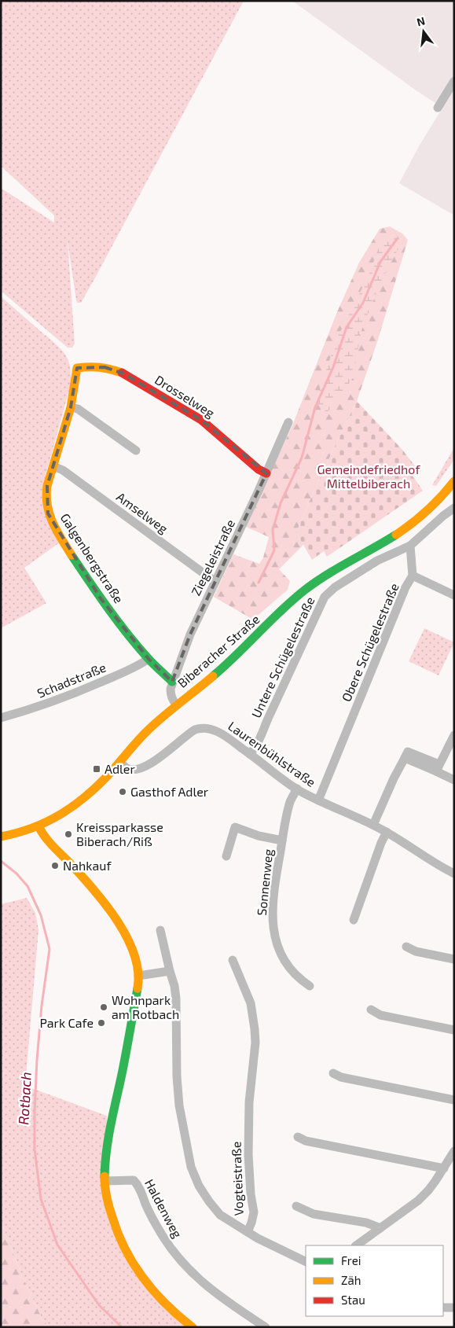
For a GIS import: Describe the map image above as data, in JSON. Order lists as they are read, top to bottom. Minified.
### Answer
{"streets":{"street":["Drosselweg","Amselweg","Ziegeleistraße","Galgenbergstraße","Obere Schügelestraße","Biberacher Straße","Untere Schügelestraße","Schadstraße","Laurenbühlstraße","Sonnenweg","Vogteistraße","Haldenweg"]},"crossings":[["Drosselweg","Ziegeleistraße"],["Drosselweg","Galgenbergstraße"],["Amselweg","Ziegeleistraße"],["Amselweg","Galgenbergstraße"],["Ziegeleistraße","Galgenbergstraße"],["Ziegeleistraße","Biberacher Straße"],["Galgenbergstraße","Schadstraße"],["Obere Schügelestraße","Untere Schügelestraße"],["Obere Schügelestraße","Laurenbühlstraße"],["Biberacher Straße","Laurenbühlstraße"],["Untere Schügelestraße","Laurenbühlstraße"],["Laurenbühlstraße","Sonnenweg"]],"water":["Rotbach"],"parks":["Gemeindefriedhof Mittelbiberach"],"places":{"transit":["Adler"],"other":["Gasthof Adler","Kreissparkasse Biberach/Riß","Nahkauf","Wohnpark am Rotbach","Park Cafe"]},"legend":["Frei","Zäh","Stau"],"north":"top"}
